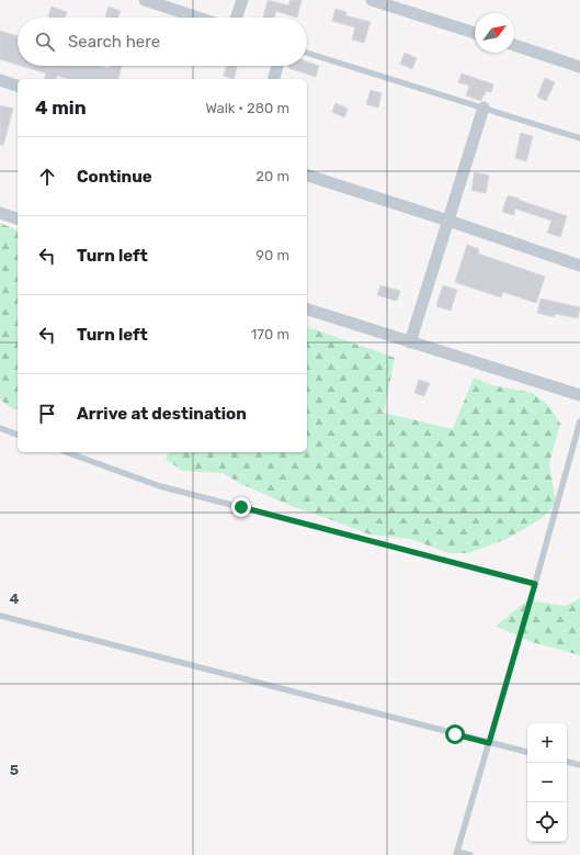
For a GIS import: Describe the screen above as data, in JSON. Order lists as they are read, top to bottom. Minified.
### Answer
{"north":"top right","page":{"search":"Search here","heading":["4 min","Walk · 280 m"],"list":[["Continue","20 m"],["Turn left","90 m"],["Turn left","170 m"],"Arrive at destination"],"map_buttons":["+","−"]},"grid":{"rows":["4","5"]}}
